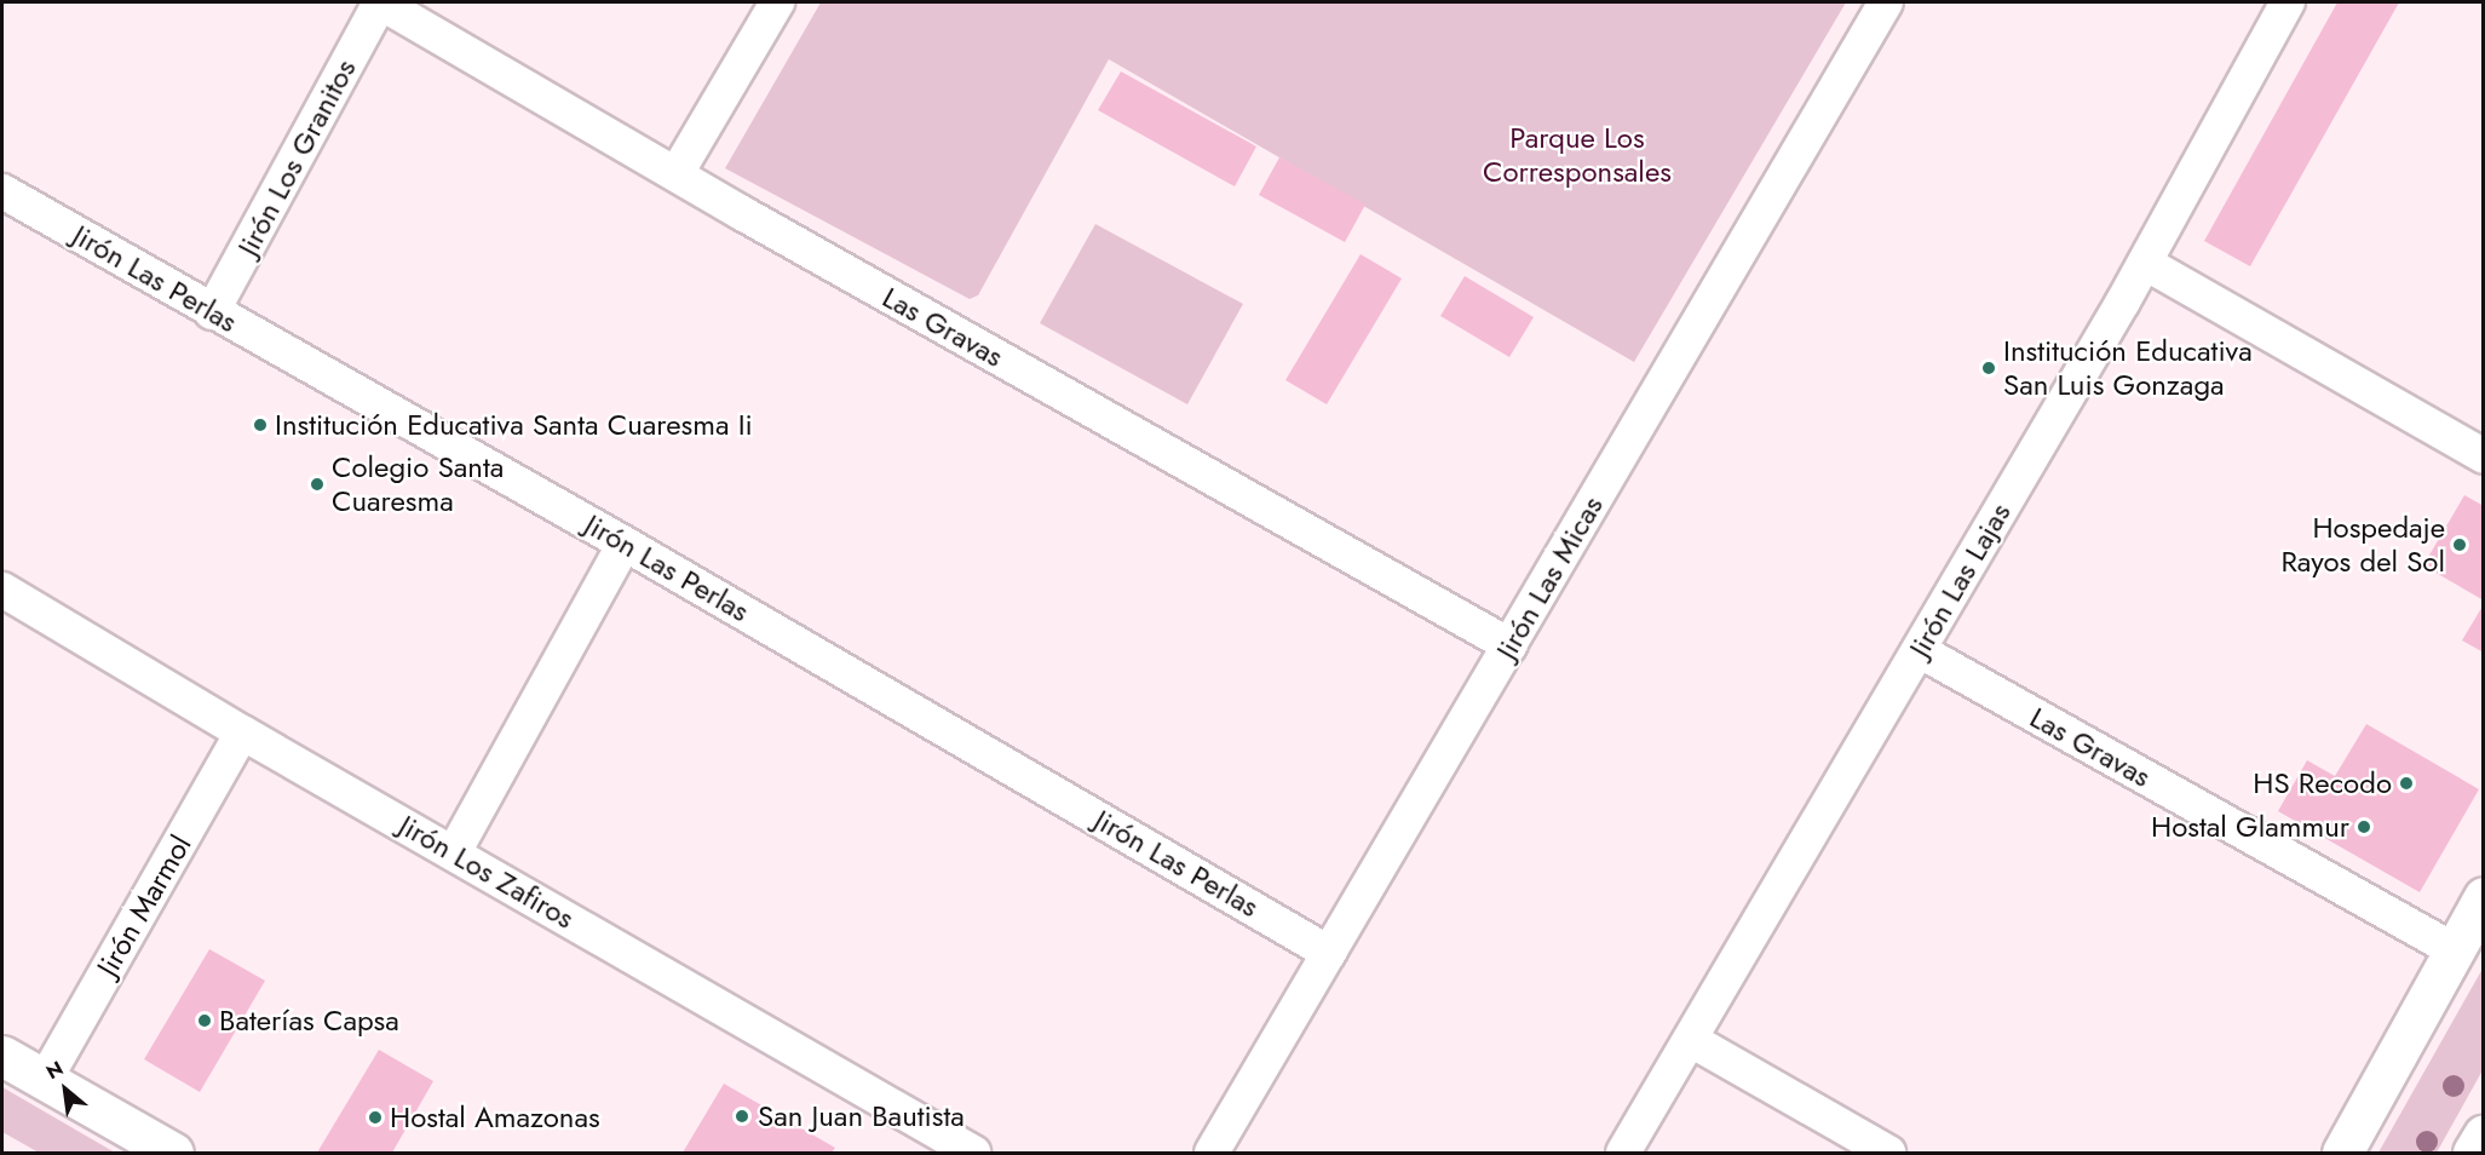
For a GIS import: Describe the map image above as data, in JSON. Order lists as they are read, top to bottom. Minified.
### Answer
{"streets":{"street":["Jirón Los Granitos","Jirón Las Perlas","Las Gravas","Jirón Las Micas","Jirón Las Lajas","Jirón Los Zafiros","Jirón Marmol"]},"crossings":[["Jirón Los Granitos","Jirón Las Perlas"],["Jirón Los Granitos","Las Gravas"],["Jirón Las Perlas","Jirón Las Micas"],["Las Gravas","Jirón Las Micas"],["Las Gravas","Jirón Las Lajas"],["Jirón Los Zafiros","Jirón Marmol"]],"parks":["Parque Los Corresponsales"],"places":["Institución Educativa San Luis Gonzaga","Institución Educativa Santa Cuaresma Ii","Colegio Santa Cuaresma","Hospedaje Rayos del Sol","HS Recodo","Hostal Glammur","Baterías Capsa","San Juan Bautista","Hostal Amazonas"],"north":"top left"}
